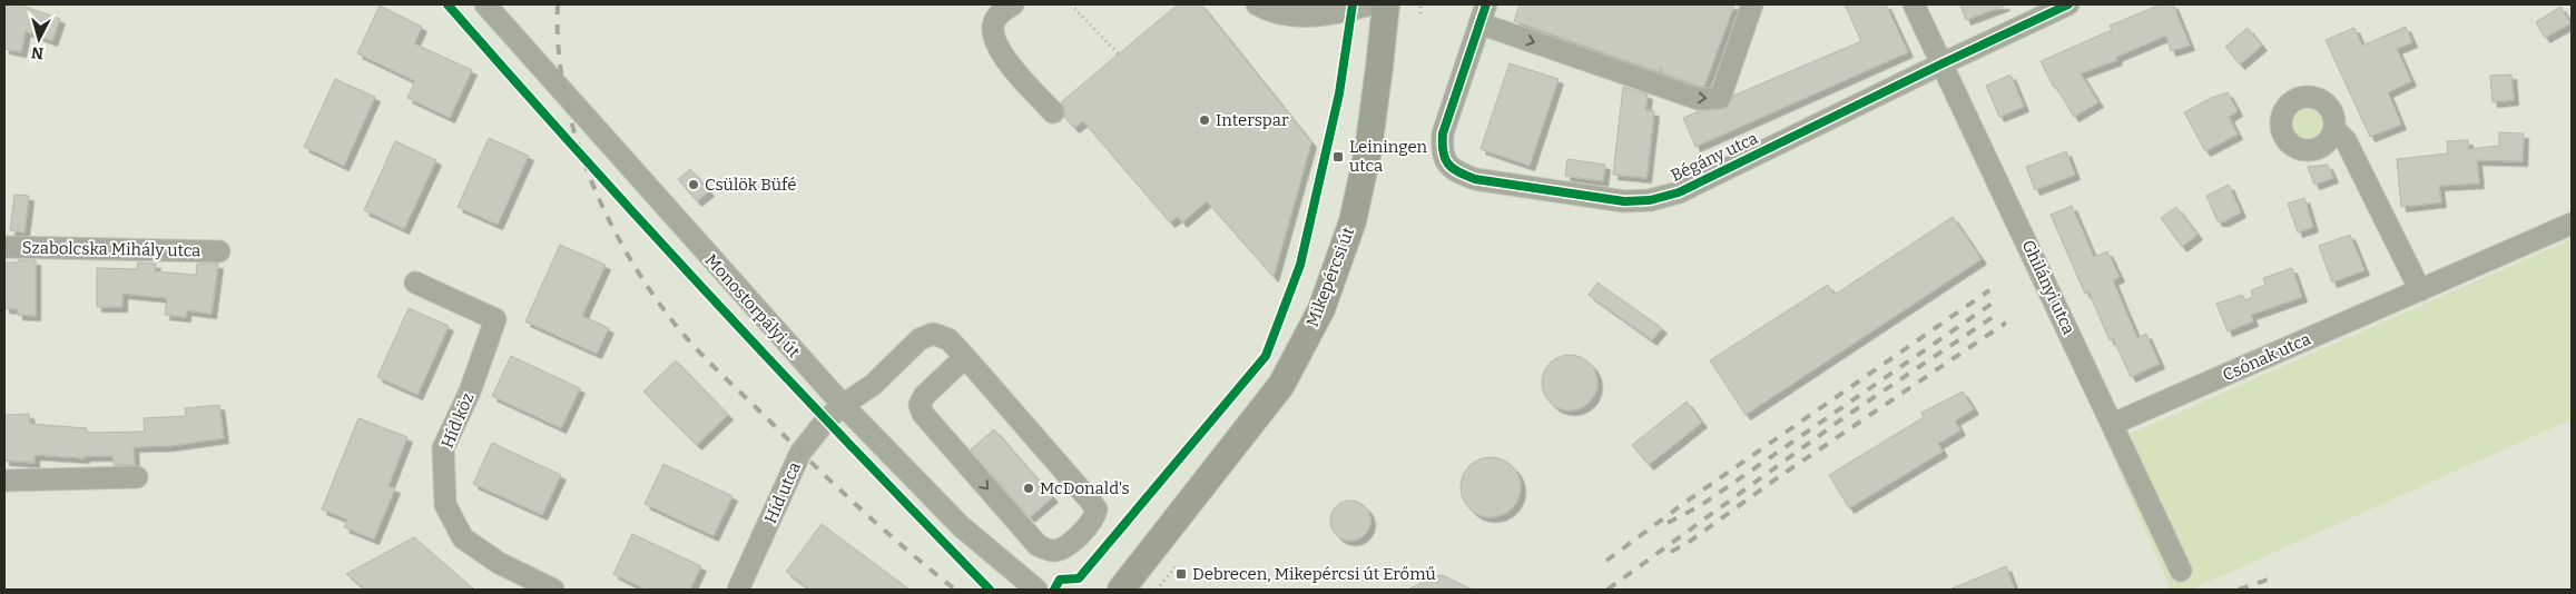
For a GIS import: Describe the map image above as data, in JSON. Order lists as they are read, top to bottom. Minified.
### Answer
{"streets":{"main road":["Mikepércsi út"],"street":["Bégány utca","Szabolcska Mihály utca","Ghilányi utca","Monostorpályi út","Csónak utca","Híd köz","Híd utca"]},"crossings":[["Bégány utca","Ghilányi utca"],["Ghilányi utca","Csónak utca"],["Monostorpályi út","Híd utca"]],"places":{"other":["Interspar","Csülök Büfé","McDonald's"],"transit":["Leiningen utca","Debrecen, Mikepércsi út Erőmű"]},"north":"bottom"}
